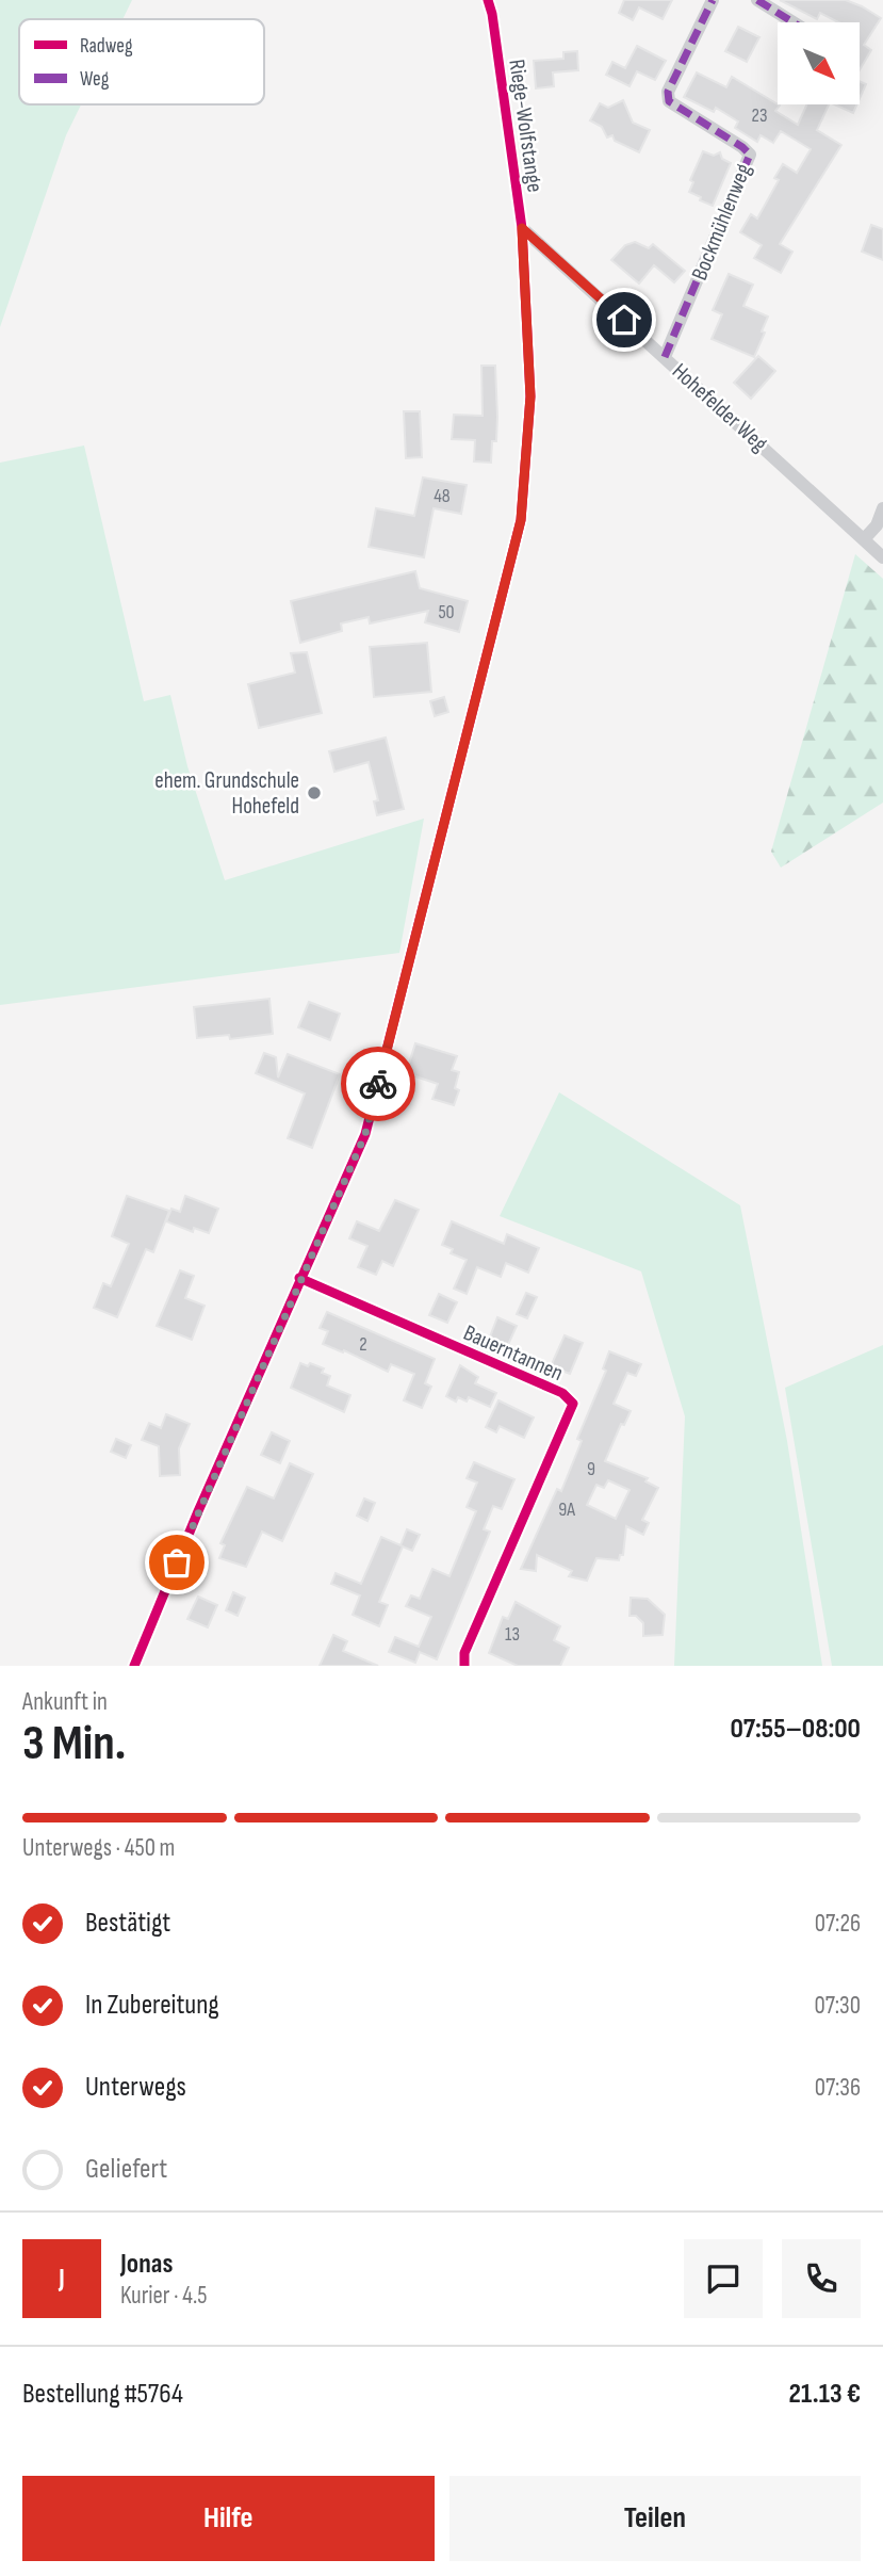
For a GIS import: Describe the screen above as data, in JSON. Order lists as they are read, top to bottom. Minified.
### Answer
{"streets":{"street":["Riege-Wolfstange","Bockmühlenweg","Hohefelder Weg","Bauerntannen"]},"crossings":[["Riege-Wolfstange","Hohefelder Weg"],["Riege-Wolfstange","Bauerntannen"],["Bockmühlenweg","Hohefelder Weg"]],"places":["ehem. Grundschule Hohefeld"],"house_numbers":["23","48","50","2","9","9A","13"],"legend":["Radweg","Weg"],"north":"bottom right","page":{"heading":["3 Min.","Ankunft in","07:55–08:00"],"panel":["Jonas","Kurier · 4.5","Bestellung #5764","21.13 €"],"bar":"Unterwegs · 450 m","list":[["Bestätigt","07:26"],["In Zubereitung","07:30"],["Unterwegs","07:36"],"Geliefert"],"round":"J","buttons":["Hilfe","Teilen"]}}
